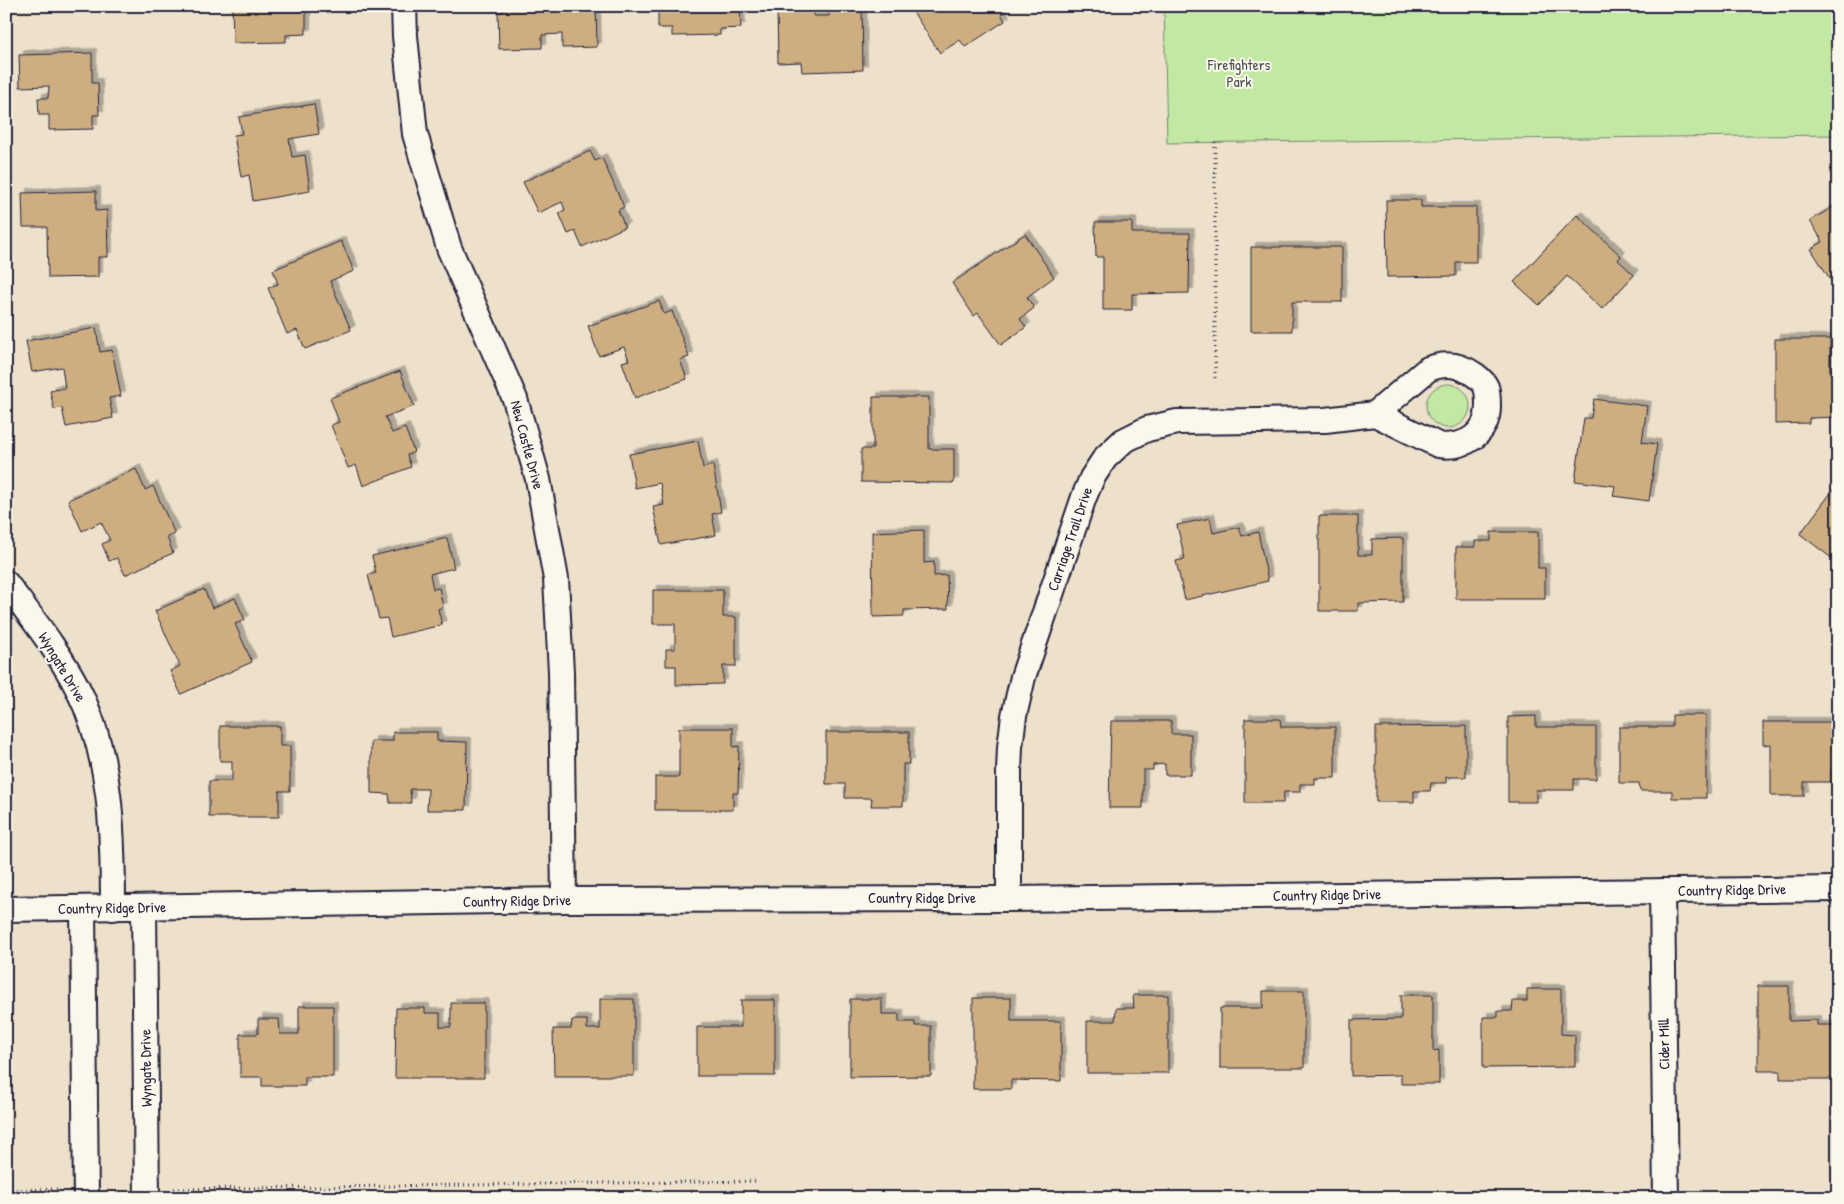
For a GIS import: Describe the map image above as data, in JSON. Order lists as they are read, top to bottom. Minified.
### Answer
{"streets":{"street":["New Castle Drive","Carriage Trail Drive","Wyngate Drive","Country Ridge Drive","Cider Mill"]},"crossings":[["New Castle Drive","Country Ridge Drive"],["Carriage Trail Drive","Country Ridge Drive"],["Wyngate Drive","Country Ridge Drive"],["Country Ridge Drive","Cider Mill"]],"parks":["Firefighters Park"]}
